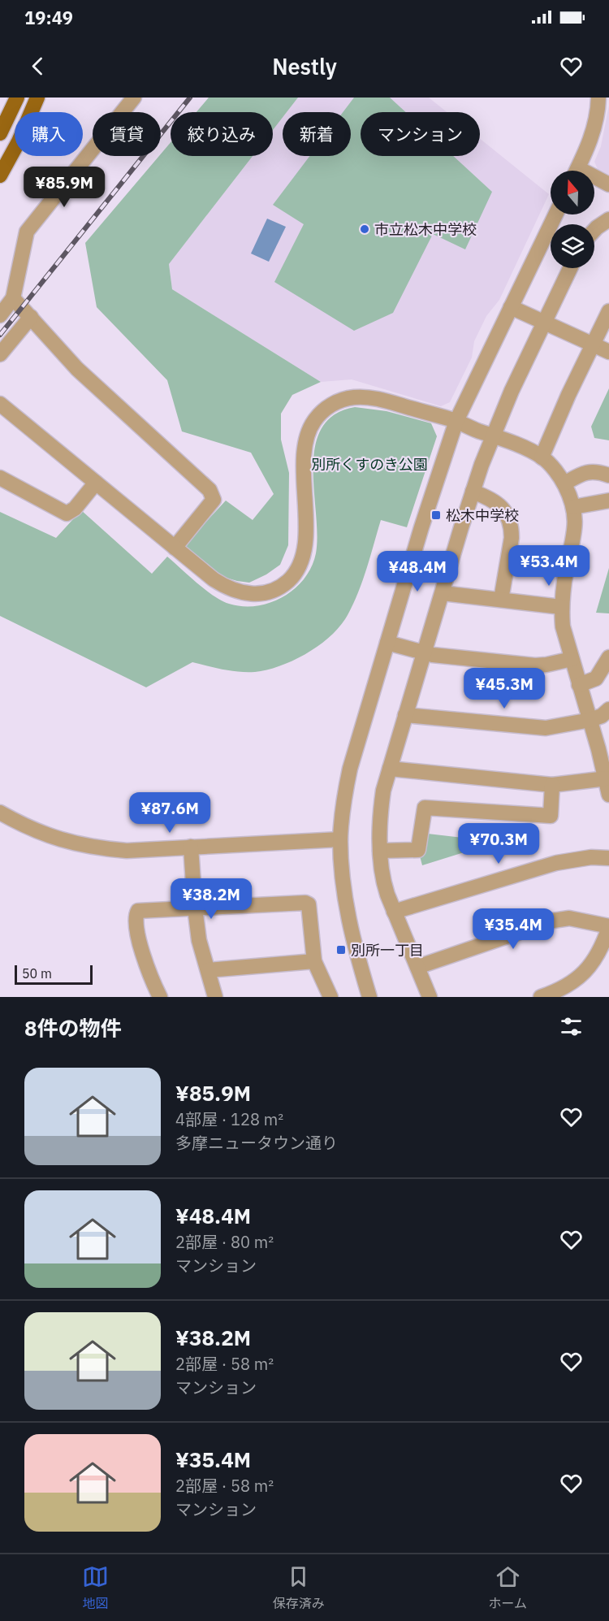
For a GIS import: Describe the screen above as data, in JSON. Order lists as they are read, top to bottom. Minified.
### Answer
{"parks":["別所くすのき公園"],"places":{"other":["市立松木中学校"],"transit":["松木中学校","別所一丁目"]},"scale_bar":"50 m","north":"top","page":{"status":"19:49","header":"Nestly","chip":["購入","賃貸","絞り込み","新着","マンション"],"price":["¥85.9M","¥53.4M","¥48.4M","¥45.3M","¥87.6M","¥70.3M","¥38.2M","¥35.4M"],"scale":"50 m","heading":"8件の物件","list":[{"name":"¥85.9M","note":"4部屋 · 128 m² · 多摩ニュータウン通り"},{"name":"¥48.4M","note":"2部屋 · 80 m² · マンション"},{"name":"¥38.2M","note":"2部屋 · 58 m² · マンション"},{"name":"¥35.4M","note":"2部屋 · 58 m² · マンション"}],"tabs":["地図","保存済み","ホーム"]}}
